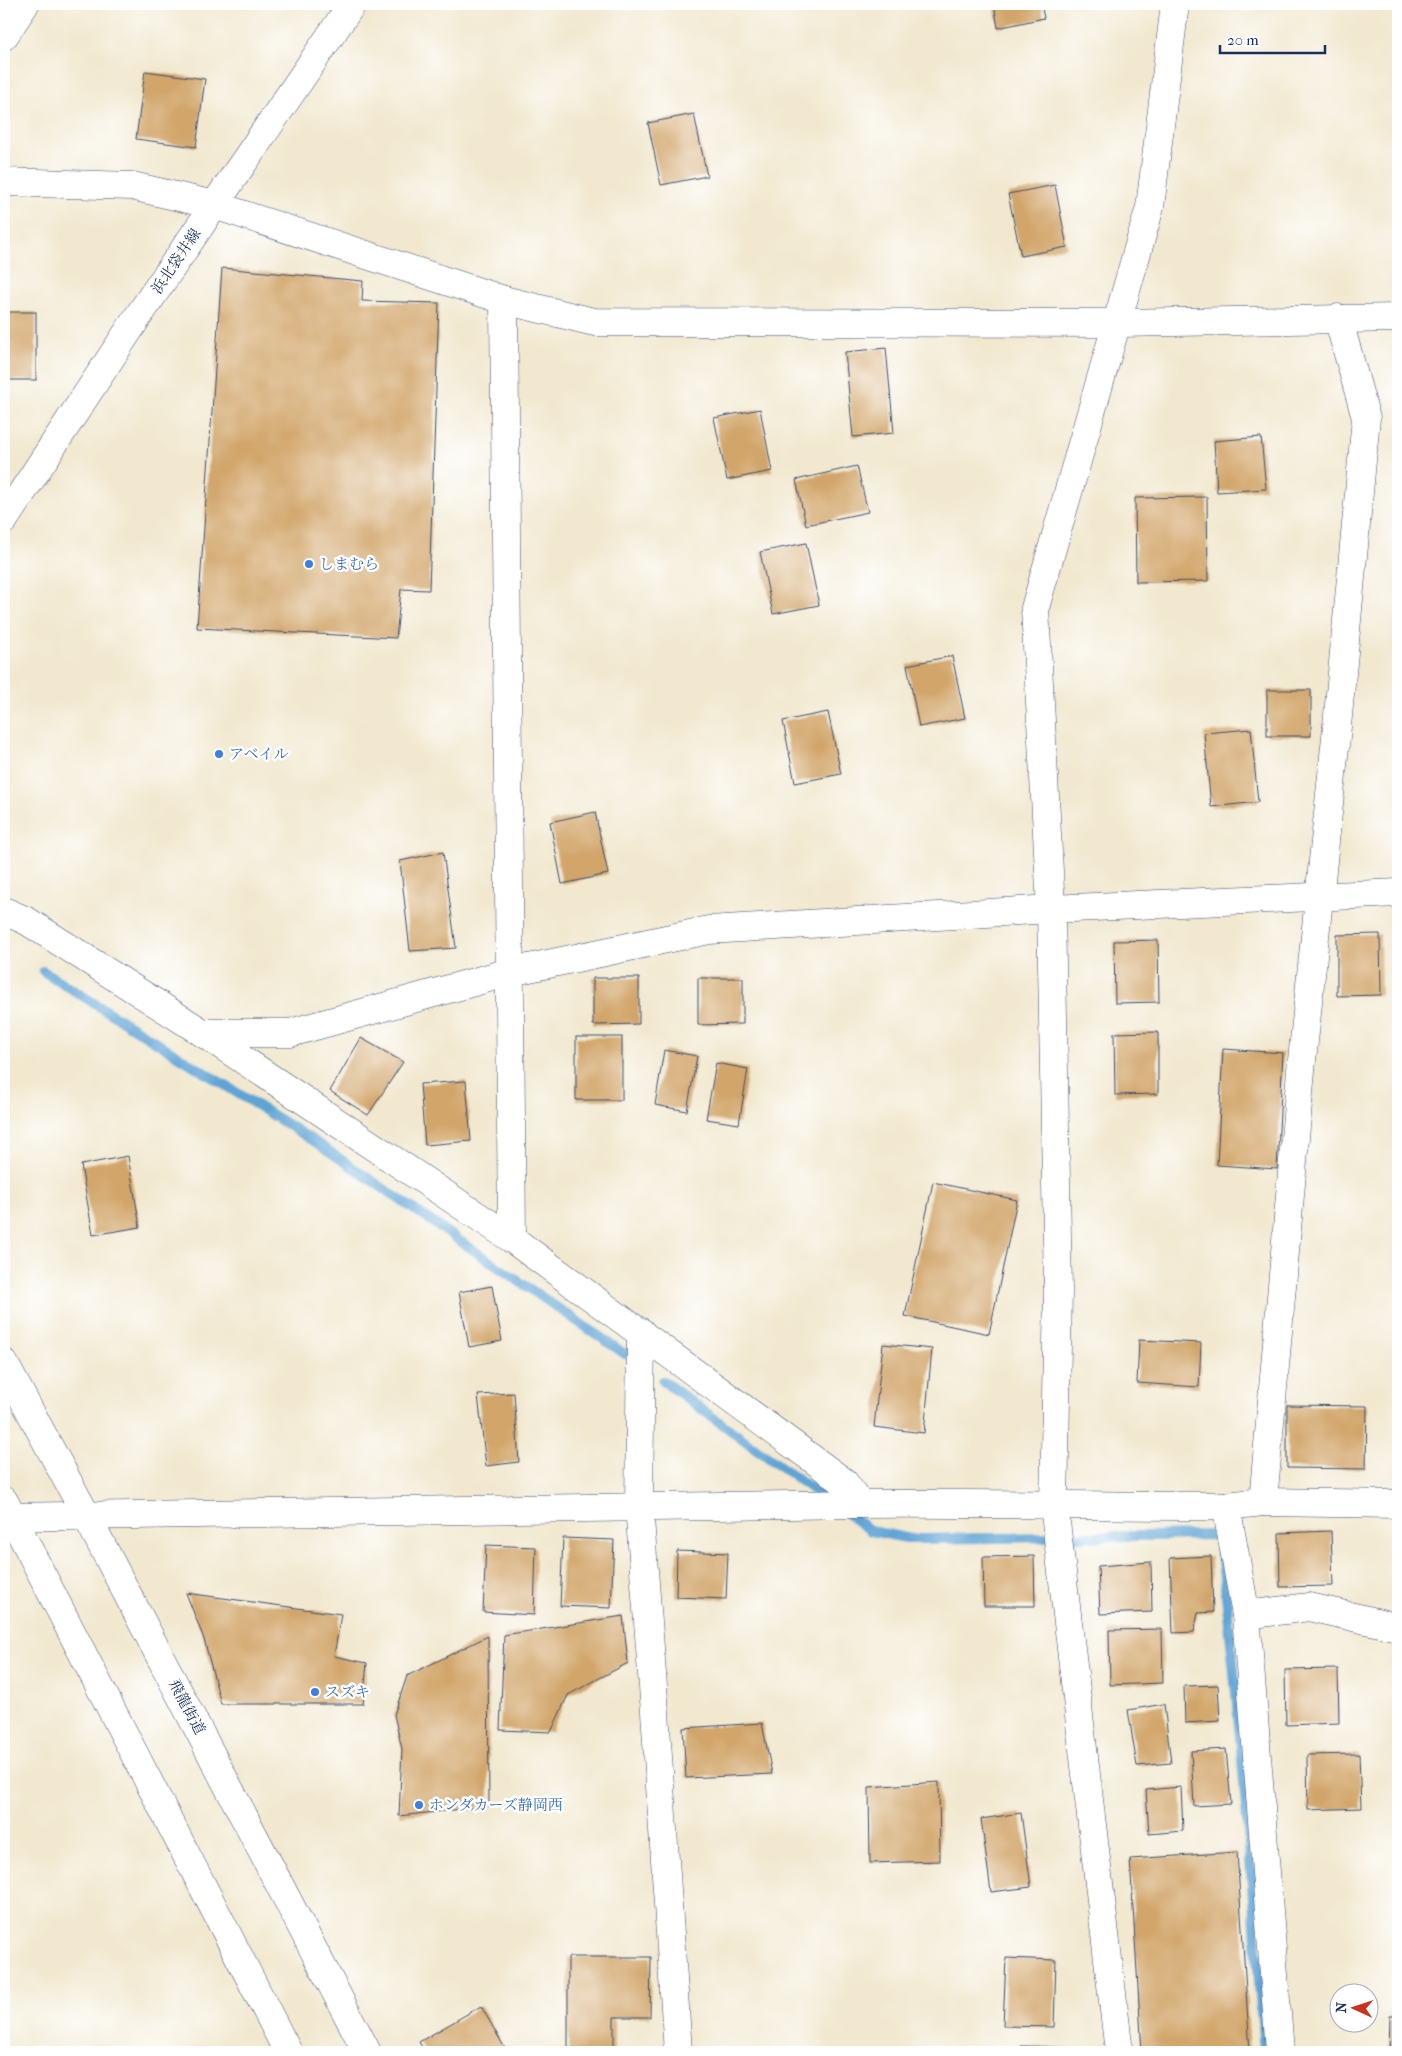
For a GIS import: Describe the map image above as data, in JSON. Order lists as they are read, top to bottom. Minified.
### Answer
{"streets":{"main road":["浜北袋井線","飛龍街道"]},"places":["しまむら","アベイル","スズキ","ホンダカーズ静岡西"],"scale_bar":"20 m","north":"left"}
